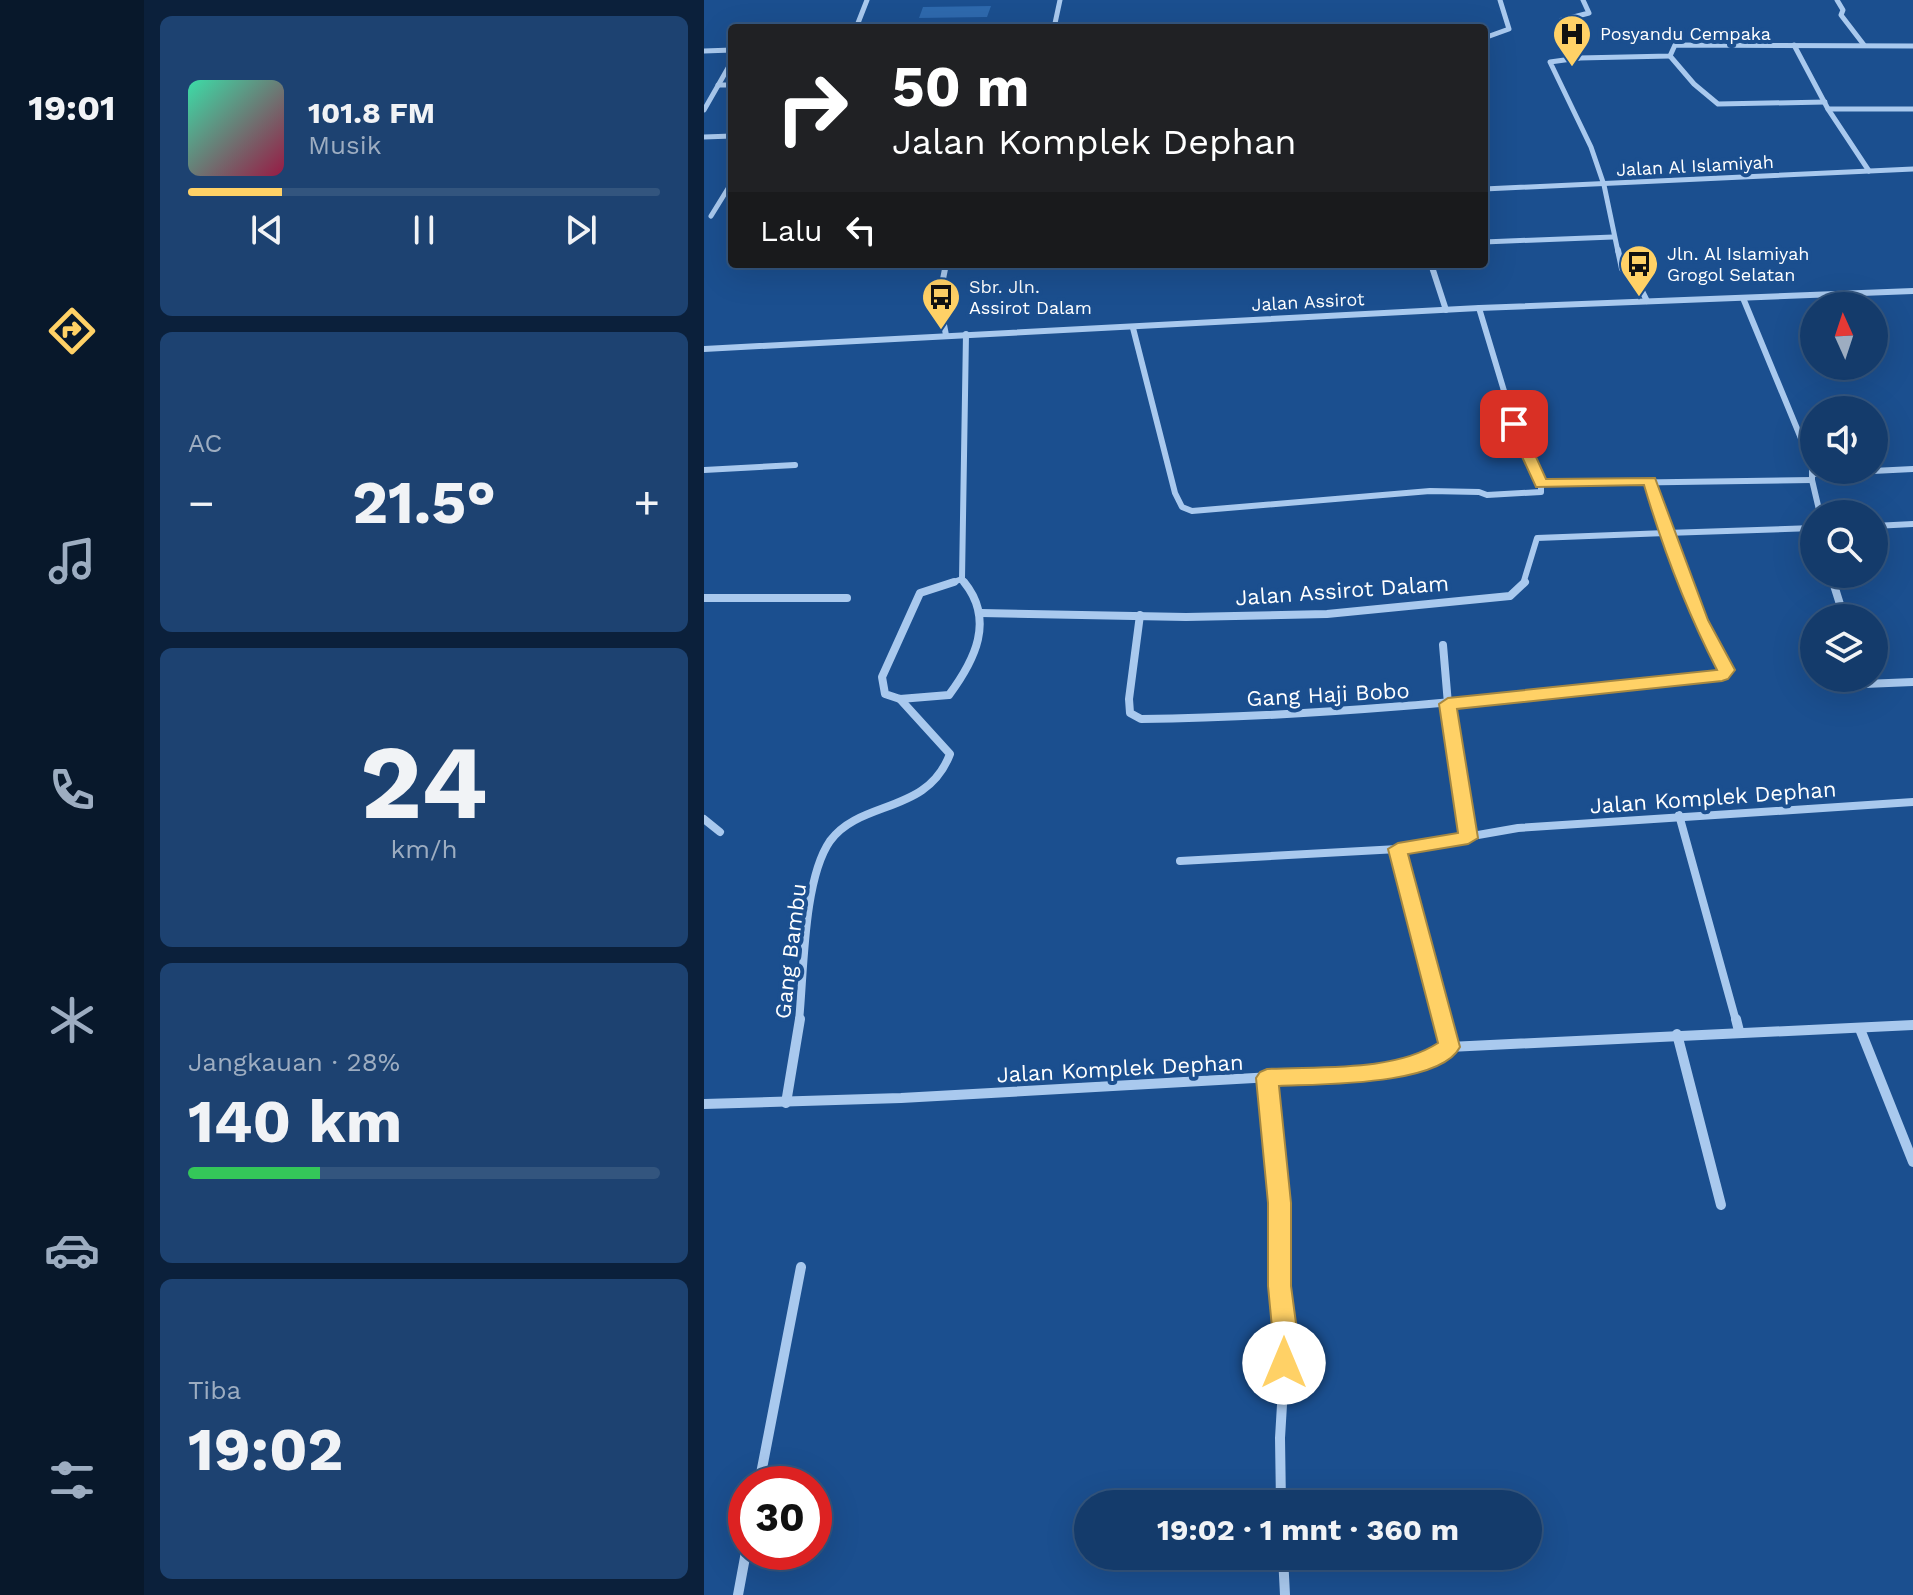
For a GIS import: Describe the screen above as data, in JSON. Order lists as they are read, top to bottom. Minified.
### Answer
{"streets":{"street":["Jalan Al Islamiyah","Jalan Assirot","Jalan Assirot Dalam","Gang Haji Bobo","Jalan Komplek Dephan","Gang Bambu"]},"crossings":[["Jalan Al Islamiyah","Jalan Assirot"],["Jalan Assirot Dalam","Gang Haji Bobo"],["Jalan Komplek Dephan","Gang Bambu"]],"places":{"hospital":["Posyandu Cempaka"],"bus stop":["Jln. Al Islamiyah Grogol Selatan","Sbr. Jln. Assirot Dalam"]},"north":"top","page":{"tabs":"19:01","turn":["50 m","Jalan Komplek Dephan"],"song":["101.8 FM","Musik"],"then":"Lalu","tile":["AC",["24","km/h"],["Jangkauan · 28%","140 km"],["Tiba","19:02"]],"heat":["−","21.5°","+"],"limit":"30","trip":"19:02 · 1 mnt · 360 m"}}
